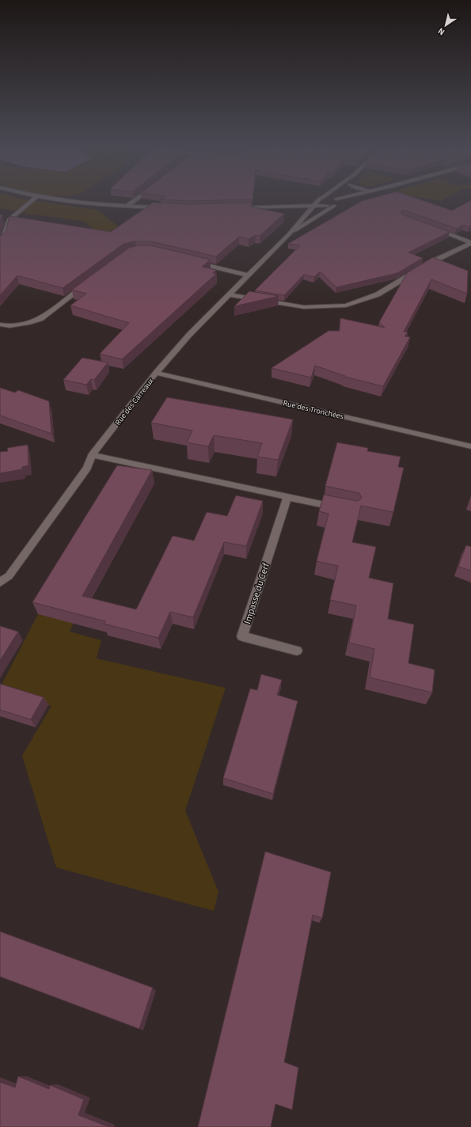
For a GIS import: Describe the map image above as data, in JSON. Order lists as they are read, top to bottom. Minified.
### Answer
{"streets":{"street":["Rue des Carreaux","Rue des Tronchées","Impasse du Cerf"]},"crossings":[["Rue des Carreaux","Rue des Tronchées"]],"north":"bottom left"}
